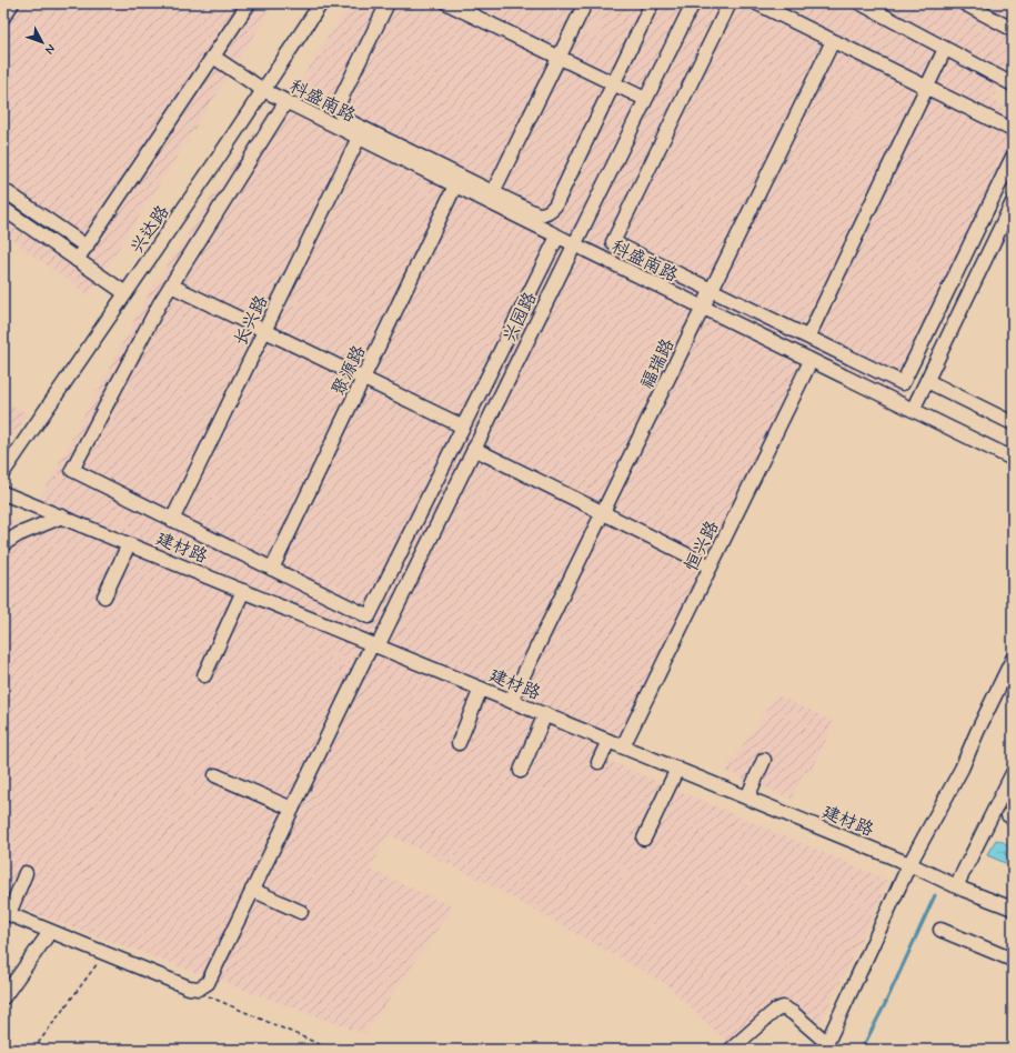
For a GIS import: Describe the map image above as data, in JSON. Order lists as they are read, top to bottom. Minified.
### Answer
{"streets":{"street":["科盛南路","兴达路","兴园路","长兴路","福瑞路","聚源路","恒兴路","建材路"]},"crossings":[["科盛南路","兴达路"],["科盛南路","兴园路"],["科盛南路","长兴路"],["科盛南路","福瑞路"],["科盛南路","聚源路"],["科盛南路","恒兴路"],["兴园路","建材路"],["福瑞路","建材路"],["恒兴路","建材路"]],"north":"bottom right"}
